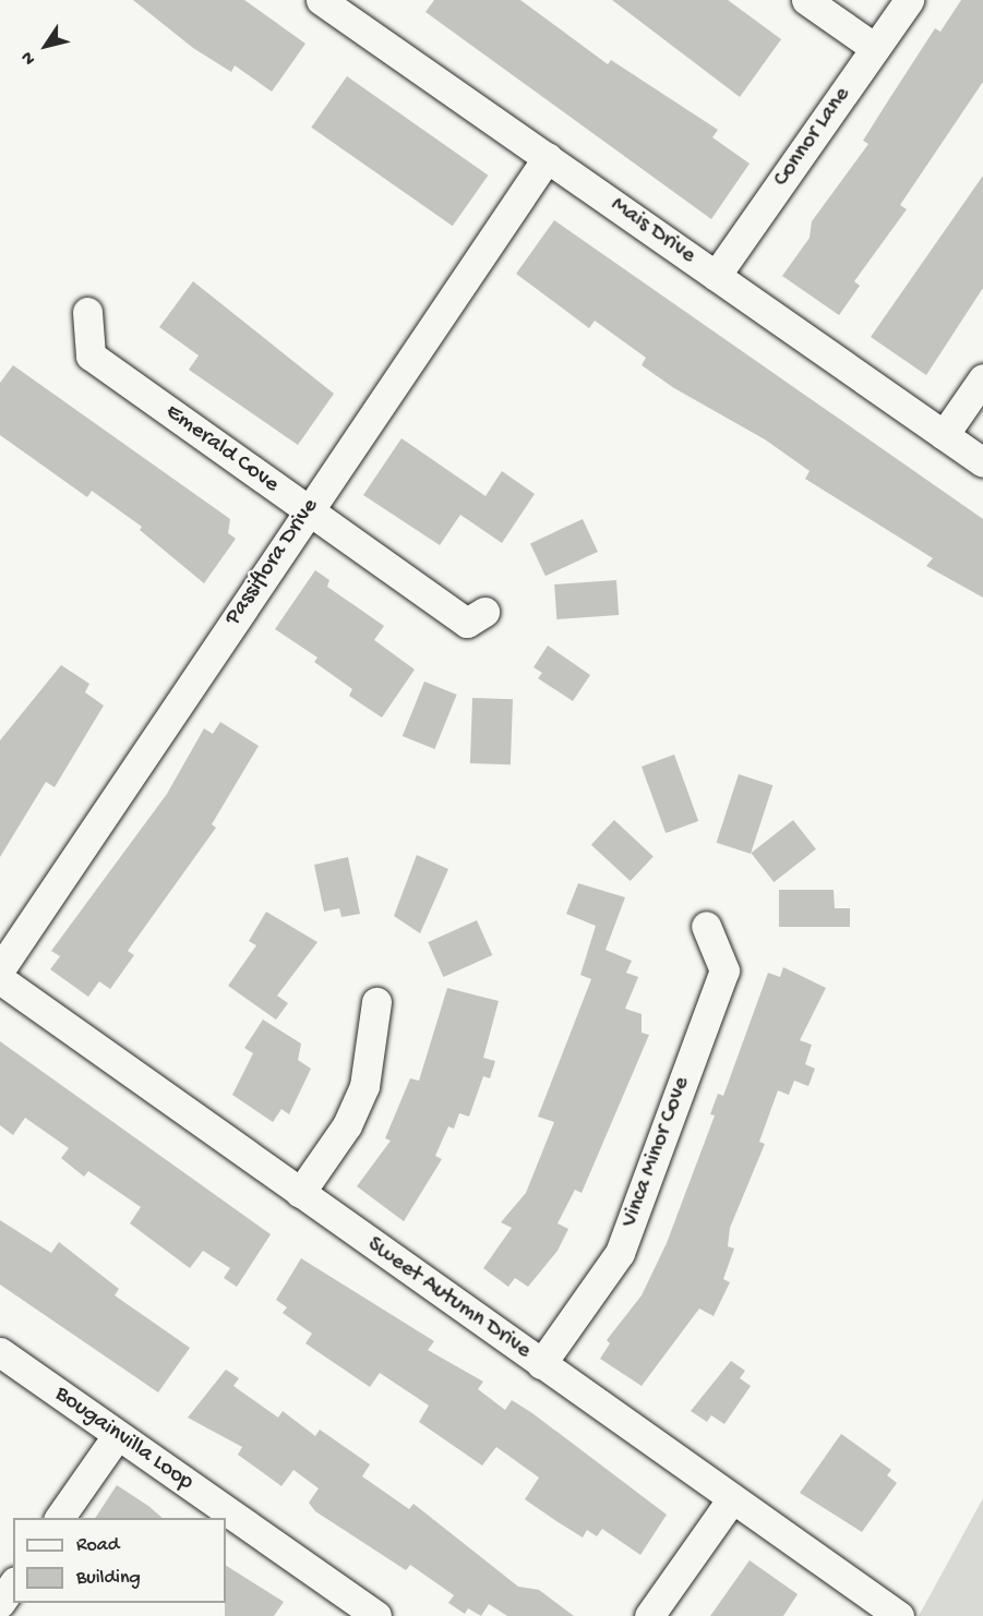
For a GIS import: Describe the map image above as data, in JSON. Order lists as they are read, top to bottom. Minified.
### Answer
{"streets":{"street":["Connor Lane","Mais Drive","Emerald Cove","Passiflora Drive","Vinca Minor Cove","Sweet Autumn Drive","Bougainvilla Loop"]},"crossings":[["Connor Lane","Mais Drive"],["Mais Drive","Passiflora Drive"],["Emerald Cove","Passiflora Drive"],["Vinca Minor Cove","Sweet Autumn Drive"]],"legend":["Road","Building"],"north":"bottom left"}
